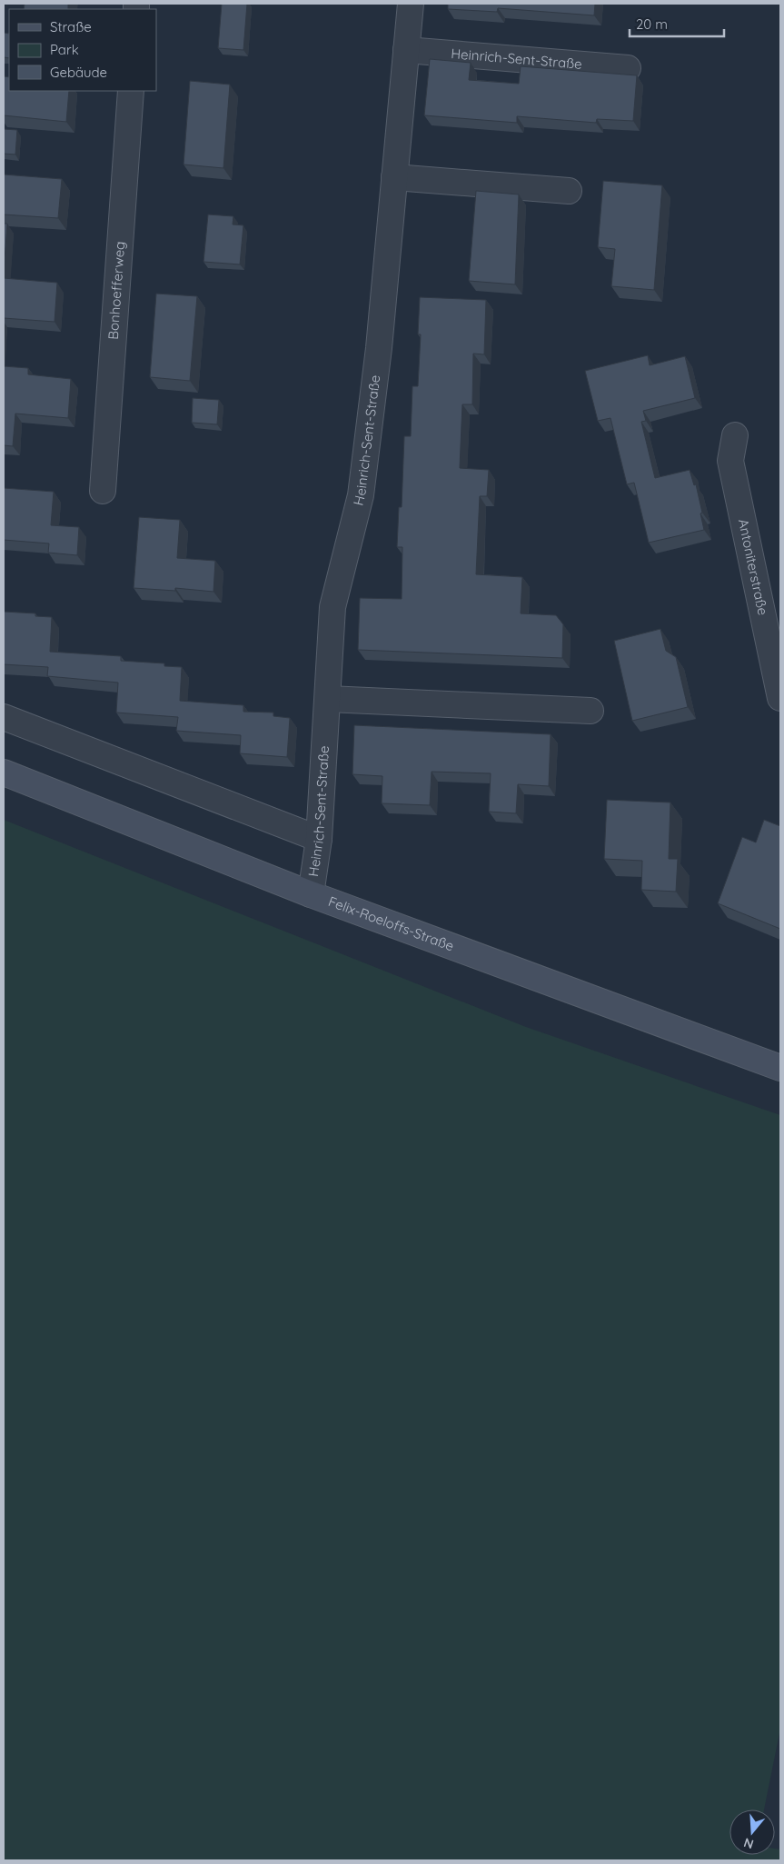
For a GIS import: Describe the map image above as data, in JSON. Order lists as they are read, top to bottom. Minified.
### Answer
{"streets":{"street":["Heinrich-Sent-Straße","Bonhoefferweg","Antoniterstraße","Felix-Roeloffs-Straße"]},"crossings":[["Heinrich-Sent-Straße","Felix-Roeloffs-Straße"]],"legend":["Straße","Park","Gebäude"],"scale_bar":"20 m","north":"bottom"}
